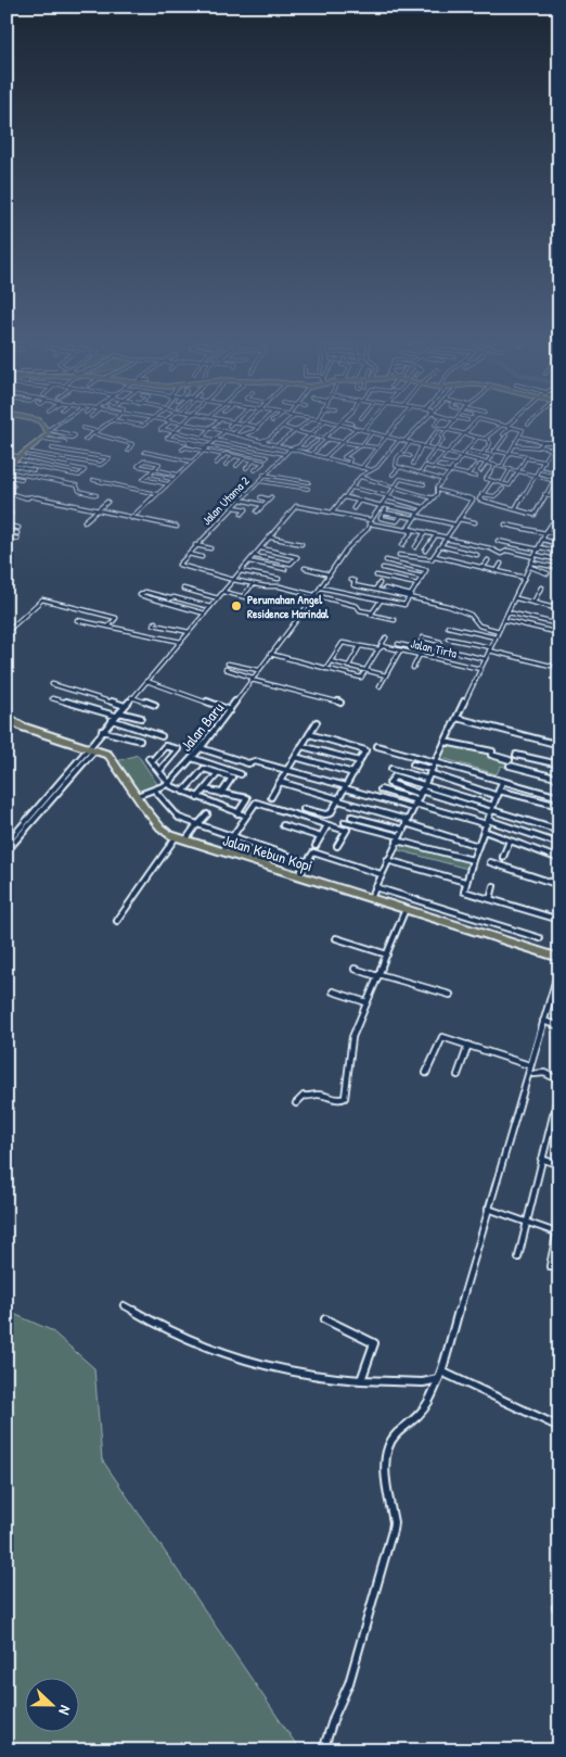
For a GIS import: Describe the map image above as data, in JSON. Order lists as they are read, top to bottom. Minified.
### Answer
{"streets":{"main road":["Jalan Kebun Kopi"],"street":["Jalan Utama 2","Jalan Tirta","Jalan Baru"]},"crossings":[["Jalan Baru","Jalan Kebun Kopi"]],"places":["Perumahan Angel Residence Marindal"],"north":"right"}
